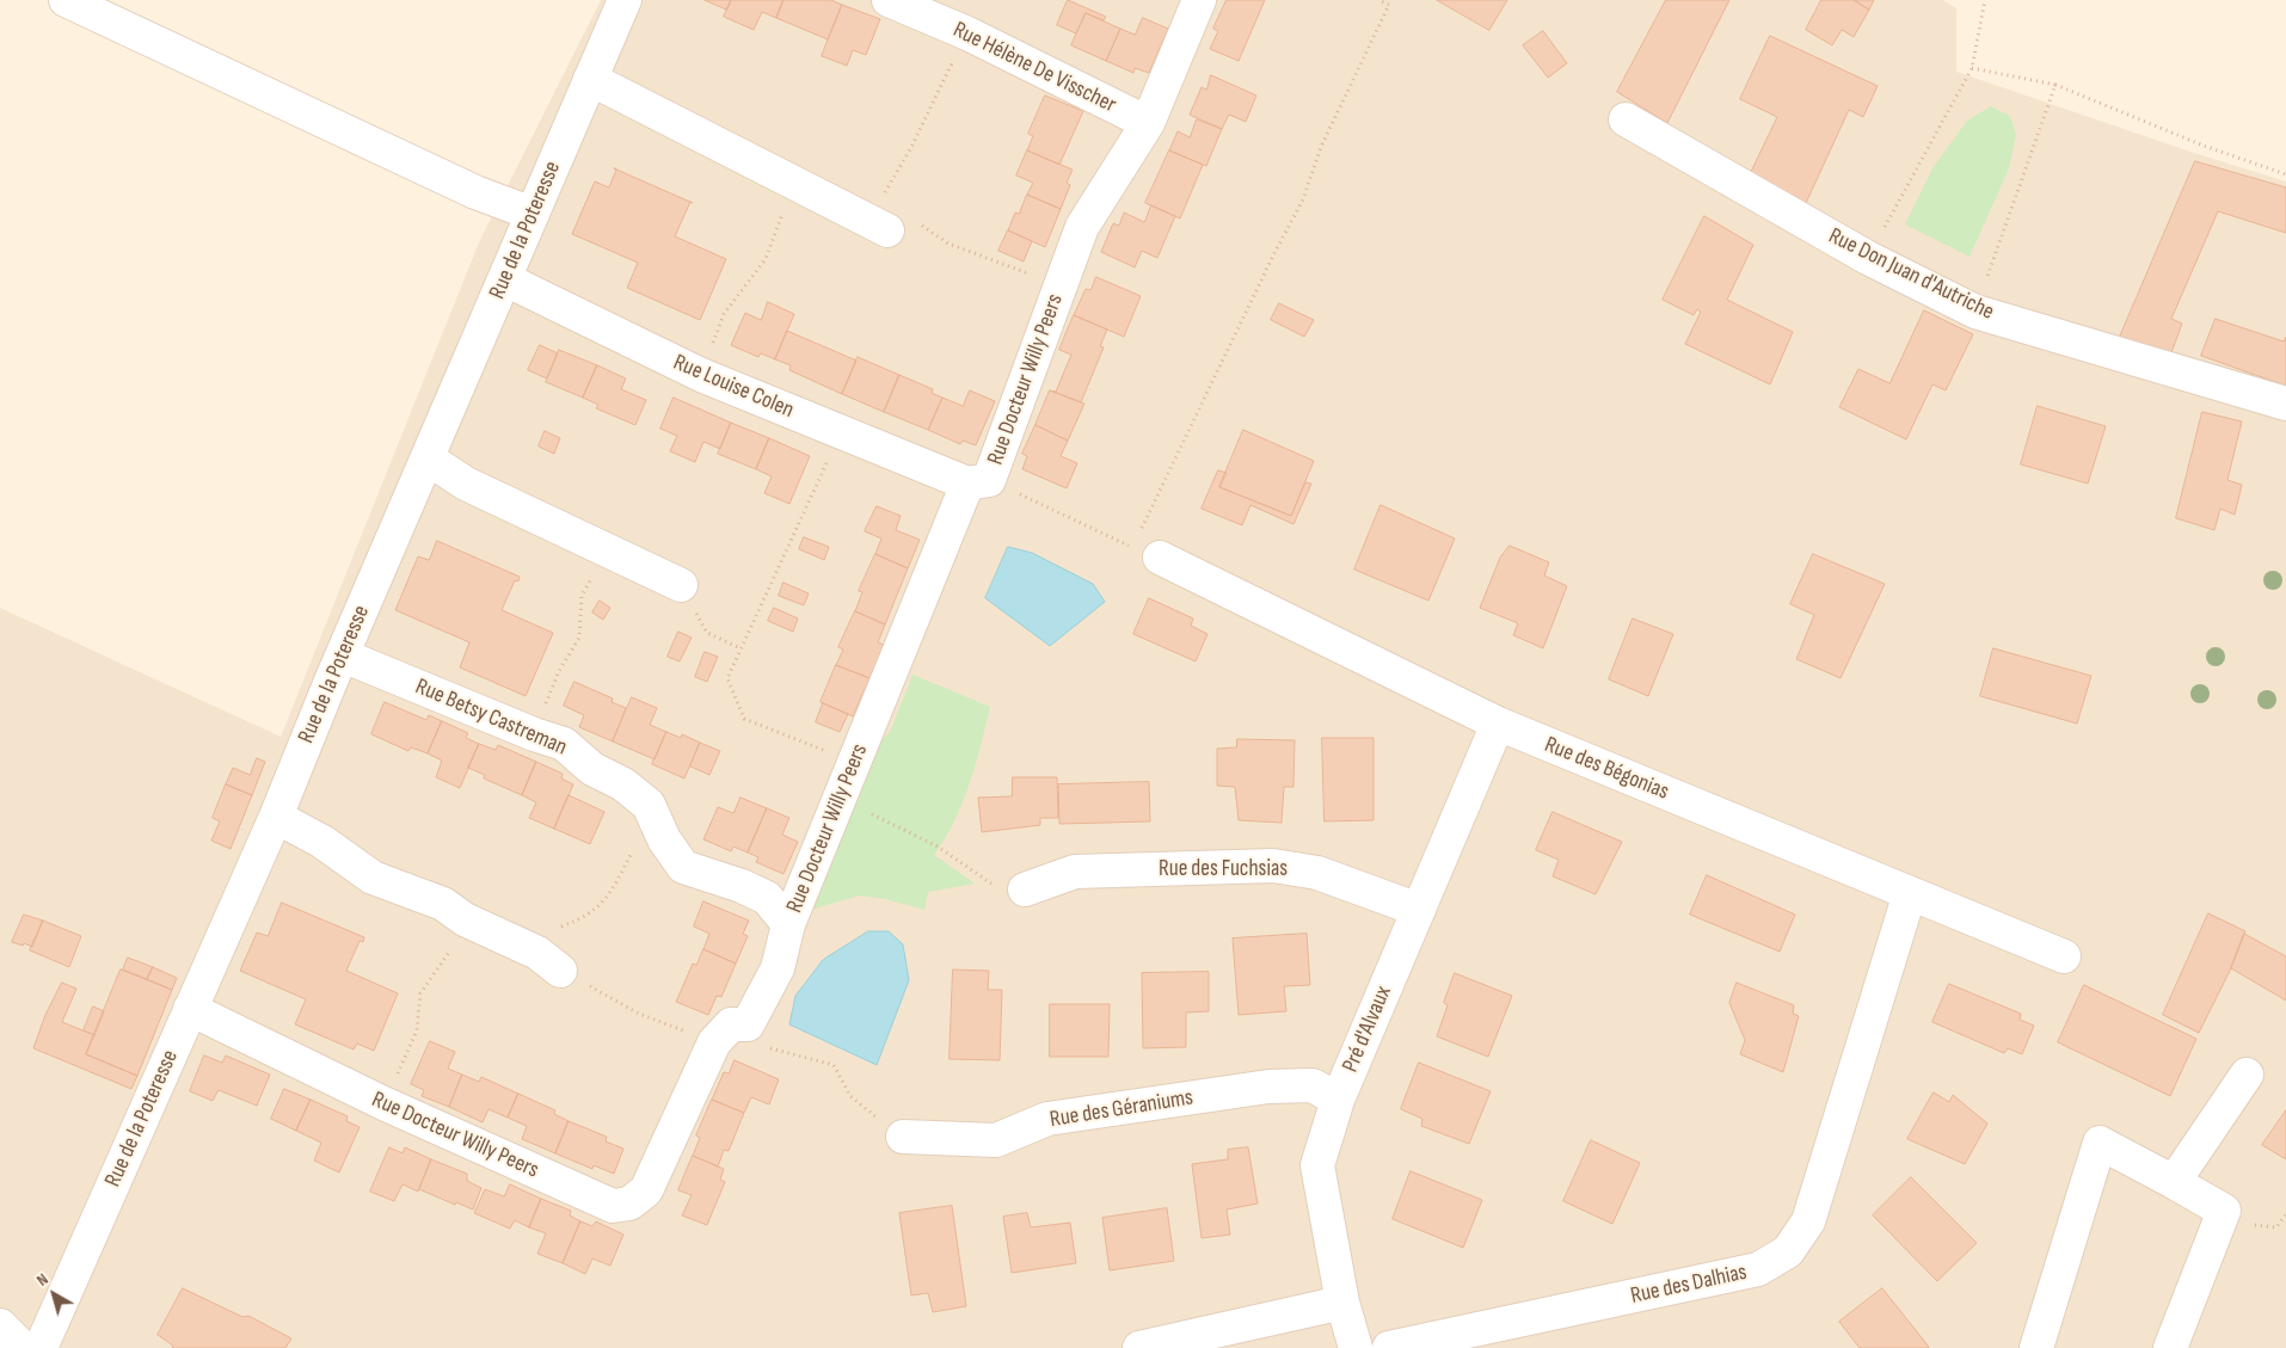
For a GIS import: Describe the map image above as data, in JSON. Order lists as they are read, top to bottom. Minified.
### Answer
{"streets":{"street":["Rue Hélène De Visscher","Rue de la Poteresse","Rue Don Juan d'Autriche","Rue Docteur Willy Peers","Rue Louise Colen","Rue Betsy Castreman","Rue des Bégonias","Rue des Fuchsias","Pré d'Alvaux","Rue des Géraniums","Rue des Dalhias"]},"crossings":[["Rue Hélène De Visscher","Rue Docteur Willy Peers"],["Rue de la Poteresse","Rue Docteur Willy Peers"],["Rue de la Poteresse","Rue Louise Colen"],["Rue de la Poteresse","Rue Betsy Castreman"],["Rue Docteur Willy Peers","Rue Louise Colen"],["Rue Docteur Willy Peers","Rue Betsy Castreman"],["Rue des Bégonias","Pré d'Alvaux"],["Rue des Bégonias","Rue des Dalhias"],["Rue des Fuchsias","Pré d'Alvaux"],["Pré d'Alvaux","Rue des Géraniums"]],"north":"top left"}
